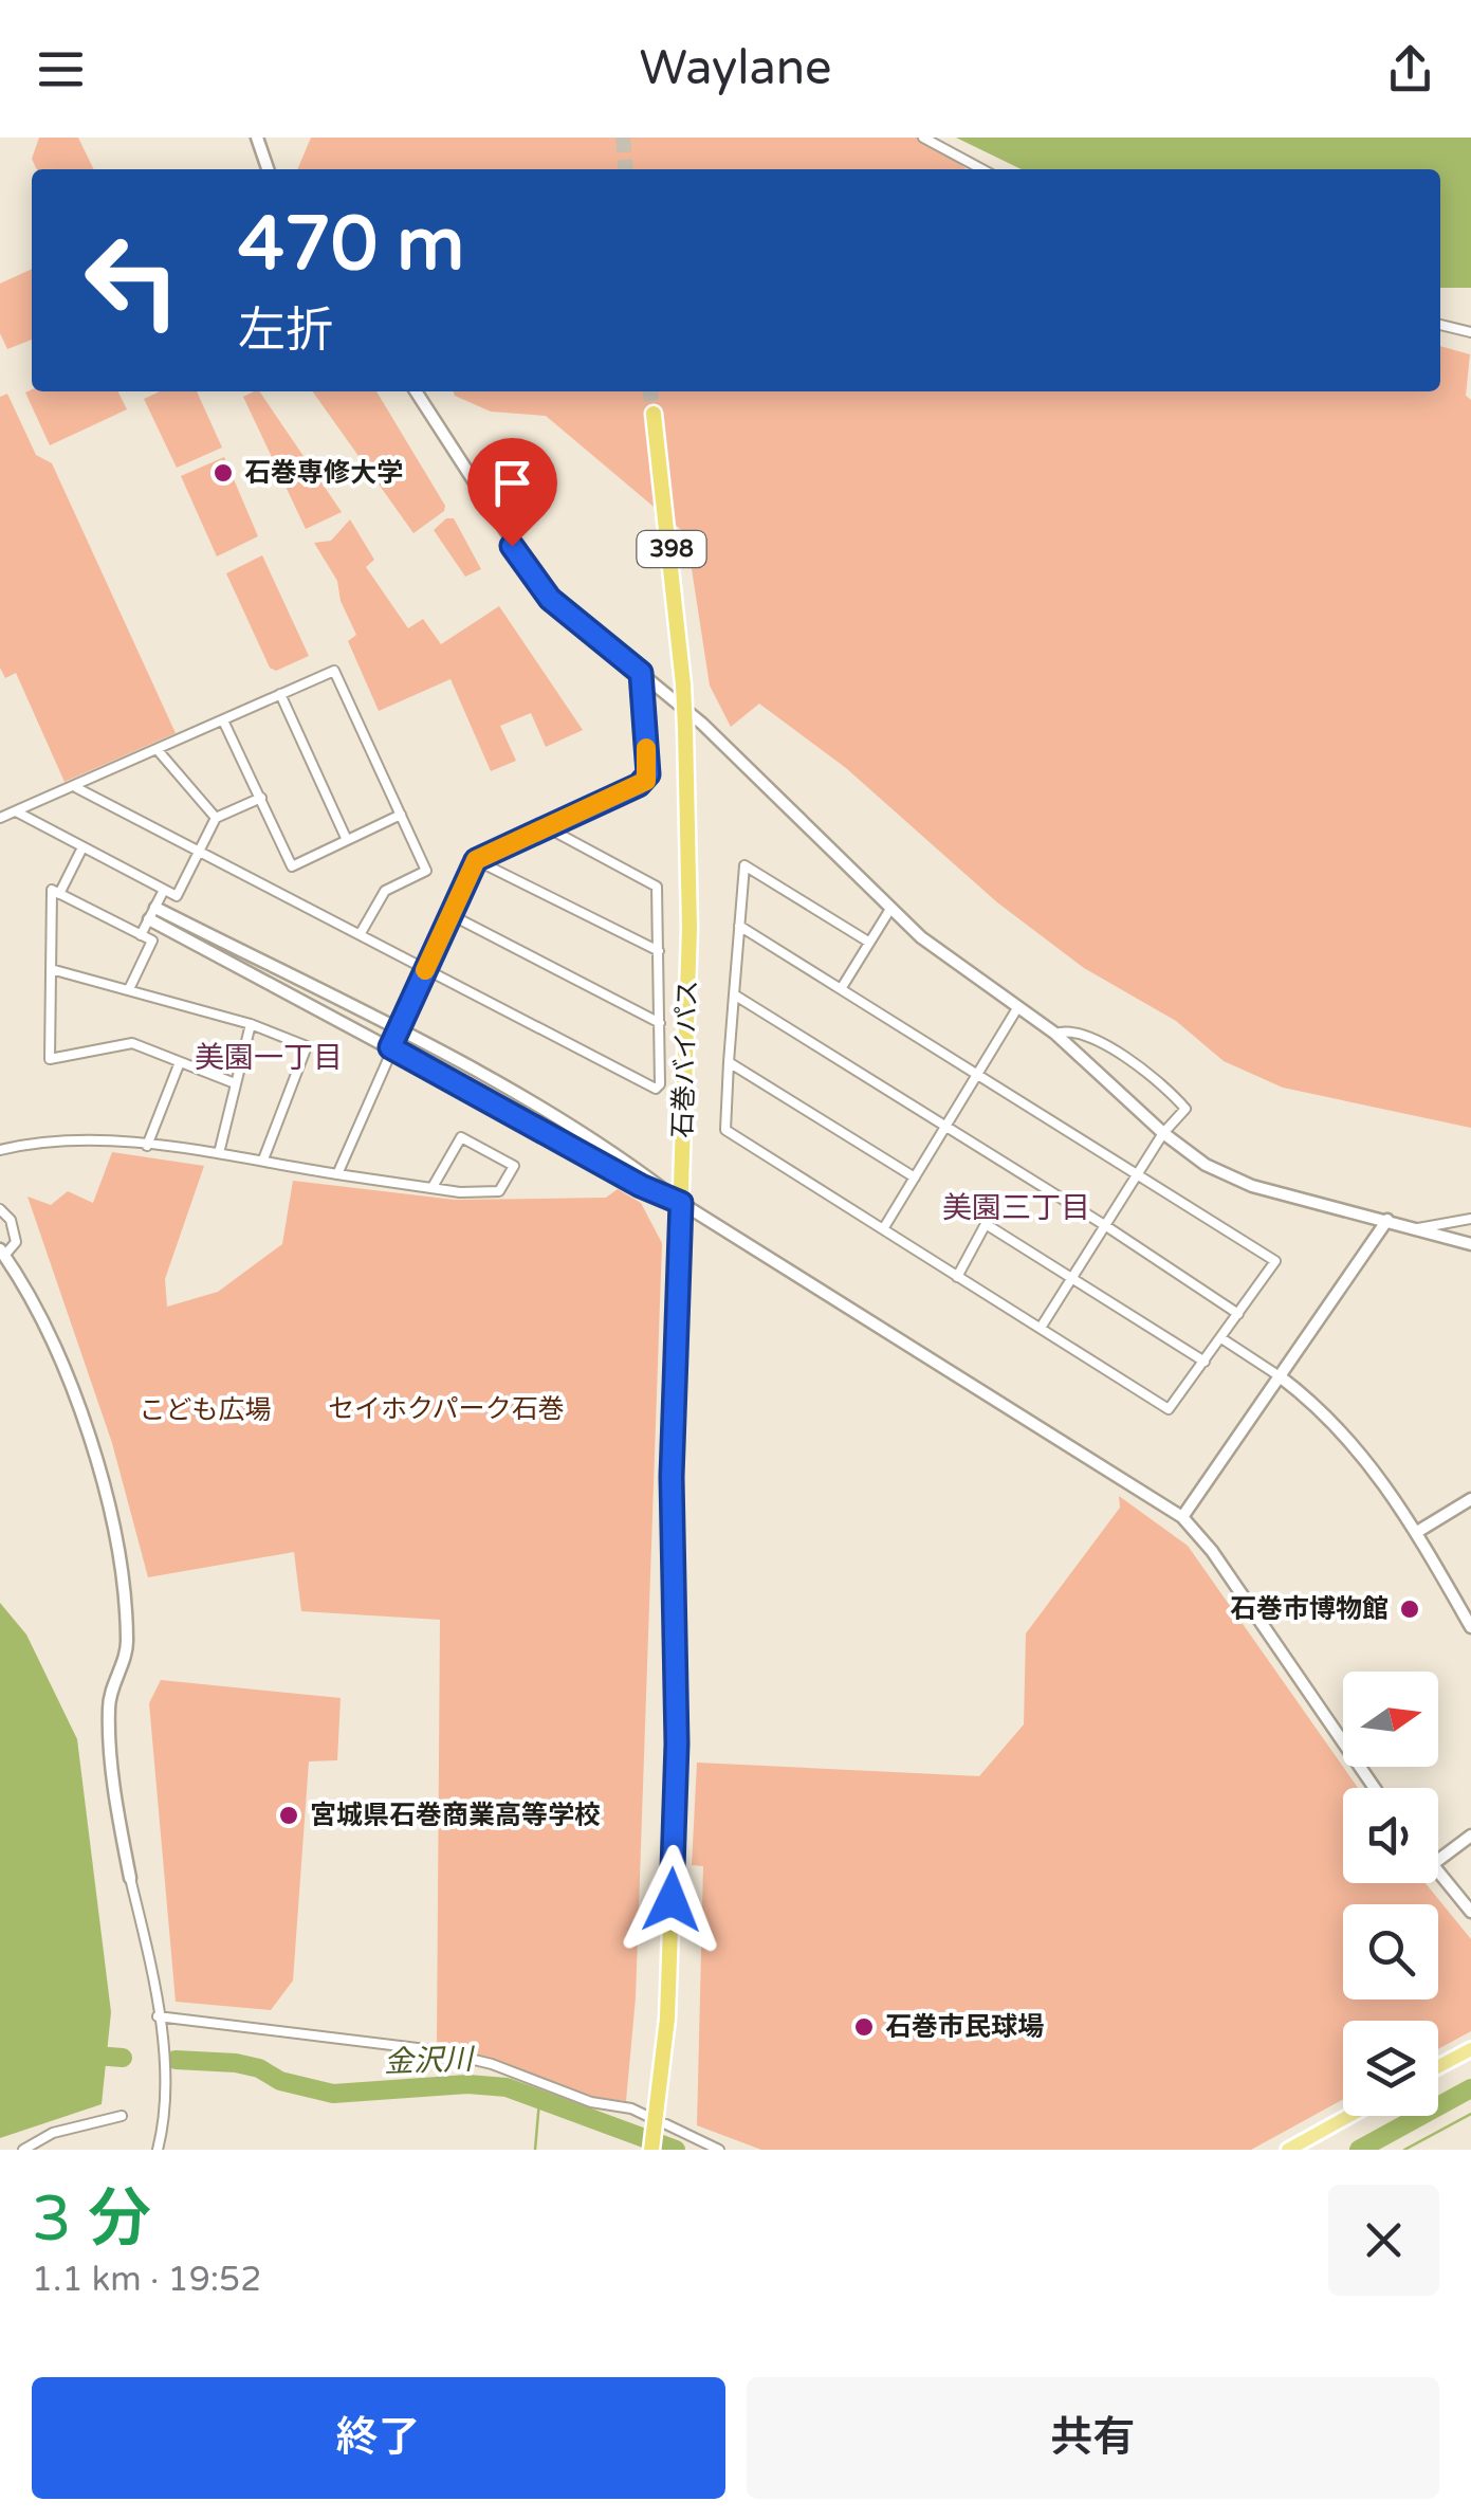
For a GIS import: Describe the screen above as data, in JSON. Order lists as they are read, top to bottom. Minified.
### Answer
{"streets":{"highway":["398","石巻バイパス"]},"districts":["美園一丁目","美園三丁目"],"water":["金沢川"],"parks":["セイホクパーク石巻","こども広場"],"places":["石巻専修大学","石巻市博物館","宮城県石巻商業高等学校","石巻市民球場"],"north":"right","page":{"header":"Waylane","turn":["470 m","左折"],"heading":["3 分","1.1 km · 19:52"],"buttons":["終了","共有"]}}
